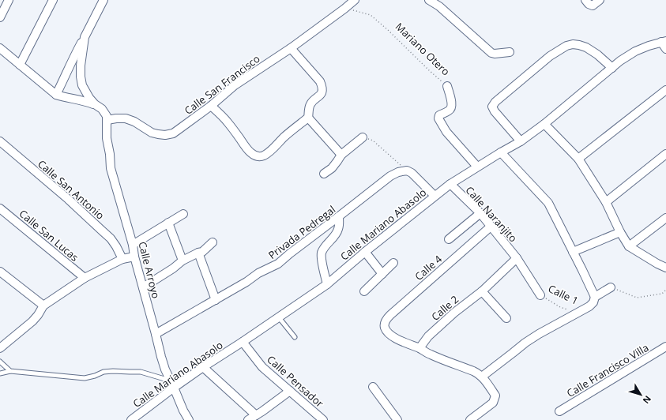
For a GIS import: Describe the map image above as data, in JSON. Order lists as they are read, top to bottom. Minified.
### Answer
{"streets":{"street":["Mariano Otero","Calle San Francisco","Calle San Antonio","Calle Naranjito","Calle Mariano Abasolo","Privada Pedregal","Calle San Lucas","Calle 4","Calle Arroyo","Calle 1","Calle 2","Calle Francisco Villa","Calle Pensador"]},"crossings":[["Mariano Otero","Calle San Francisco"],["Mariano Otero","Calle Mariano Abasolo"],["Calle San Francisco","Calle Arroyo"],["Calle Naranjito","Calle Mariano Abasolo"],["Calle Naranjito","Calle 4"],["Calle Naranjito","Calle 1"],["Calle Naranjito","Calle 2"],["Calle Mariano Abasolo","Calle Arroyo"],["Calle Mariano Abasolo","Calle Pensador"],["Privada Pedregal","Calle Arroyo"],["Calle 4","Calle 2"],["Calle 1","Calle 2"]],"north":"bottom right"}
